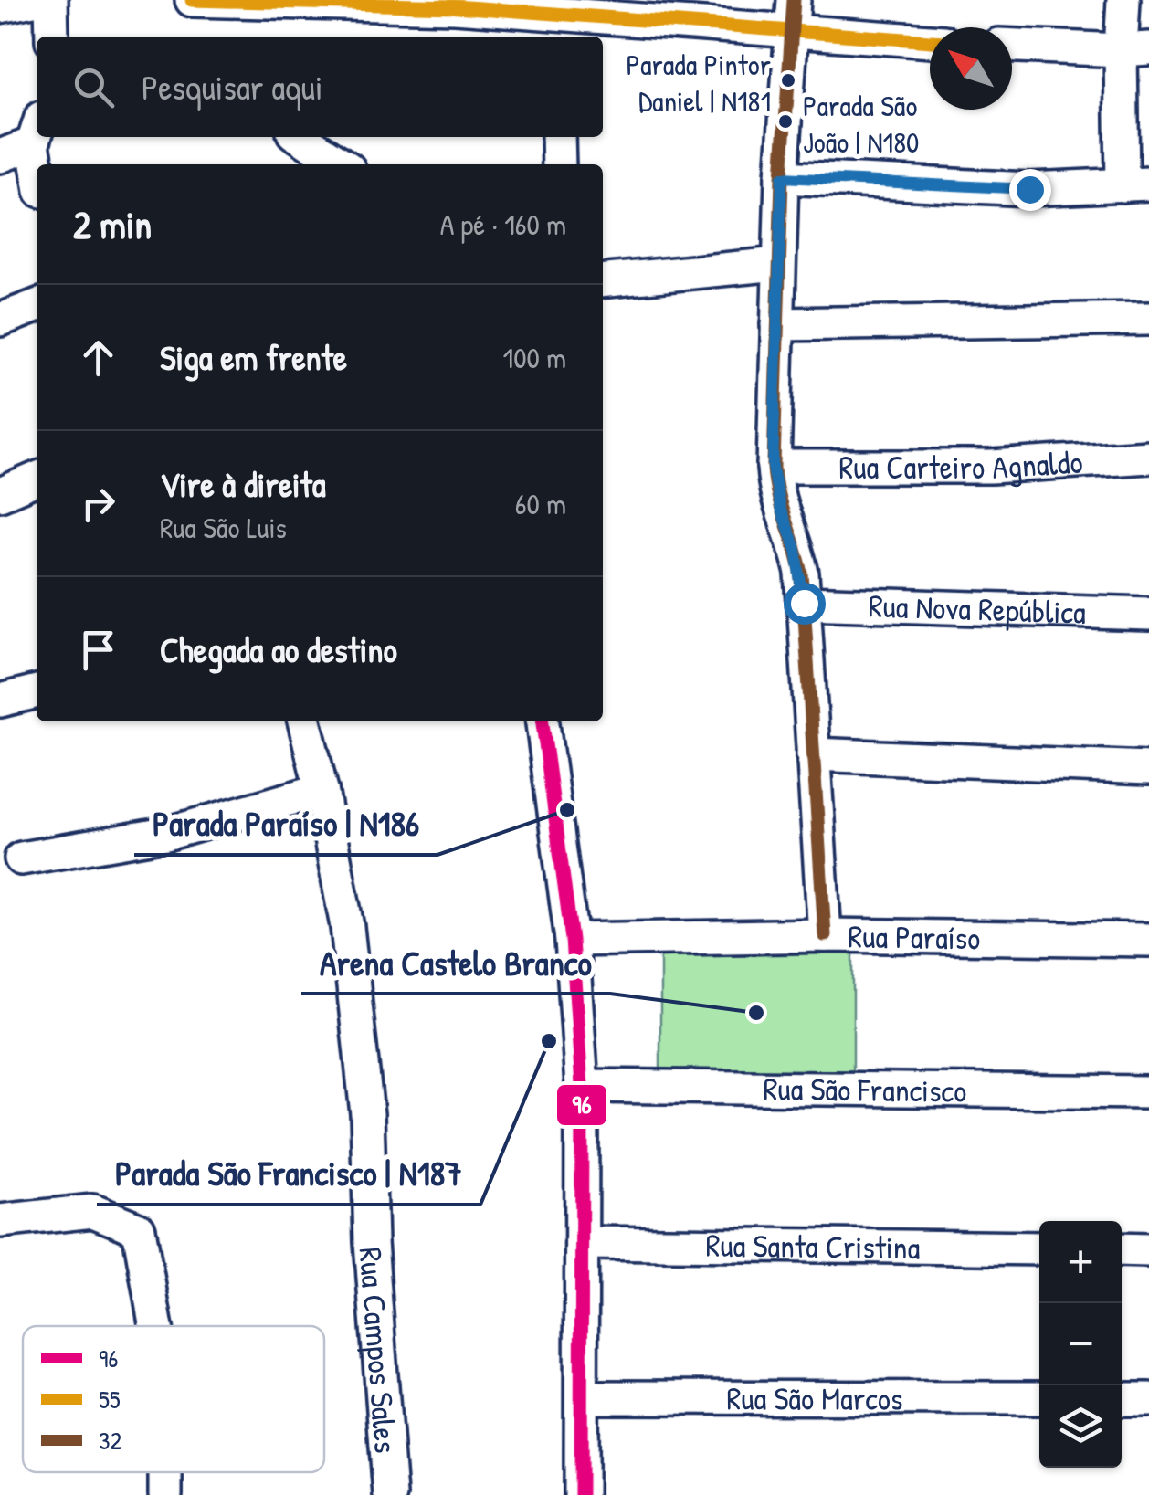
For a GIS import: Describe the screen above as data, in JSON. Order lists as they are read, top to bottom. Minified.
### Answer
{"streets":{"street":["Rua Carteiro Agnaldo","Rua Nova República","Rua Paraíso","Rua São Francisco","Rua Santa Cristina","Rua Campos Sales","Rua São Marcos"]},"places":["Parada Pintor Daniel | N181","Parada São João | N180","Parada Paraíso | N186","Arena Castelo Branco","Parada São Francisco | N187"],"lines":["transit line 55","transit line 32","transit line 96"],"legend":["96","55","32"],"north":"top left","page":{"search":"Pesquisar aqui","heading":["2 min","A pé · 160 m"],"list":[["Siga em frente","100 m"],["Vire à direita","Rua São Luis","60 m"],"Chegada ao destino"],"map_buttons":["+","−"]}}
